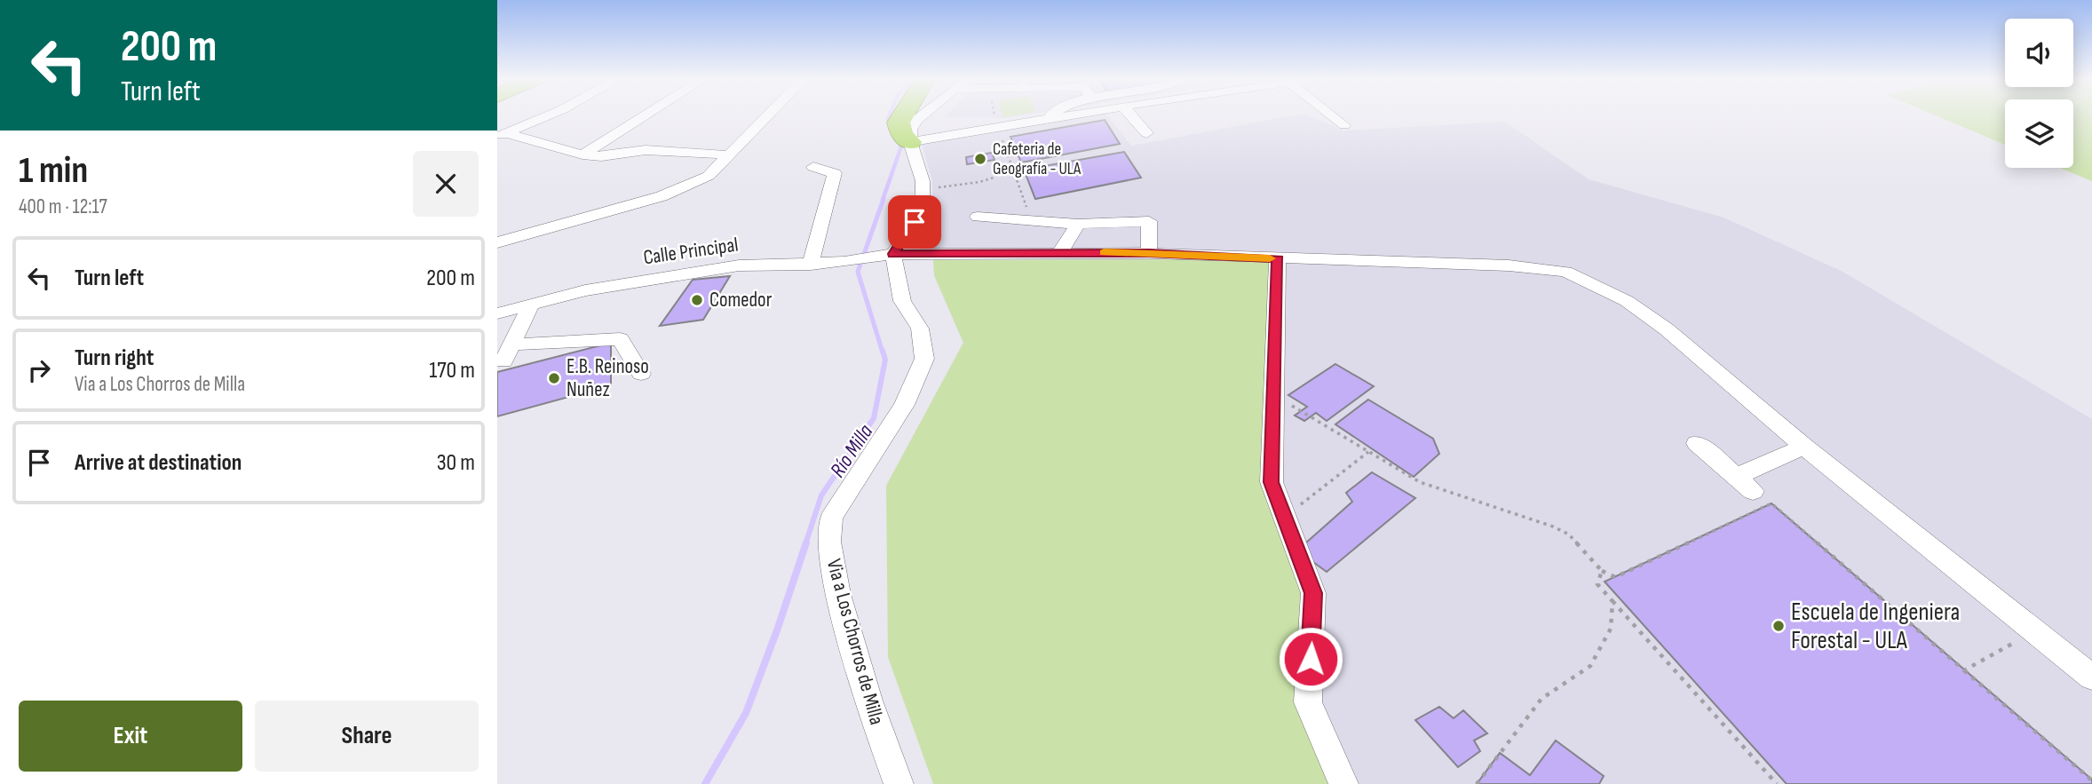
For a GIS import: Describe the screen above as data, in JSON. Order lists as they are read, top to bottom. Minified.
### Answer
{"streets":{"street":["Calle Principal","Via a Los Chorros de Milla"]},"crossings":[["Calle Principal","Via a Los Chorros de Milla"]],"water":["Río Milla"],"places":["Cafeteria de Geografía - ULA","Comedor","E.B. Reinoso Nuñez","Escuela de Ingeniera Forestal - ULA"],"page":{"turn":["200 m","Turn left"],"heading":["1 min","400 m · 12:17"],"list":[{"name":"Turn left","value":"200 m"},{"name":"Turn right","note":"Via a Los Chorros de Milla","value":"170 m"},{"name":"Arrive at destination","value":"30 m"}],"buttons":["Exit","Share"]}}
